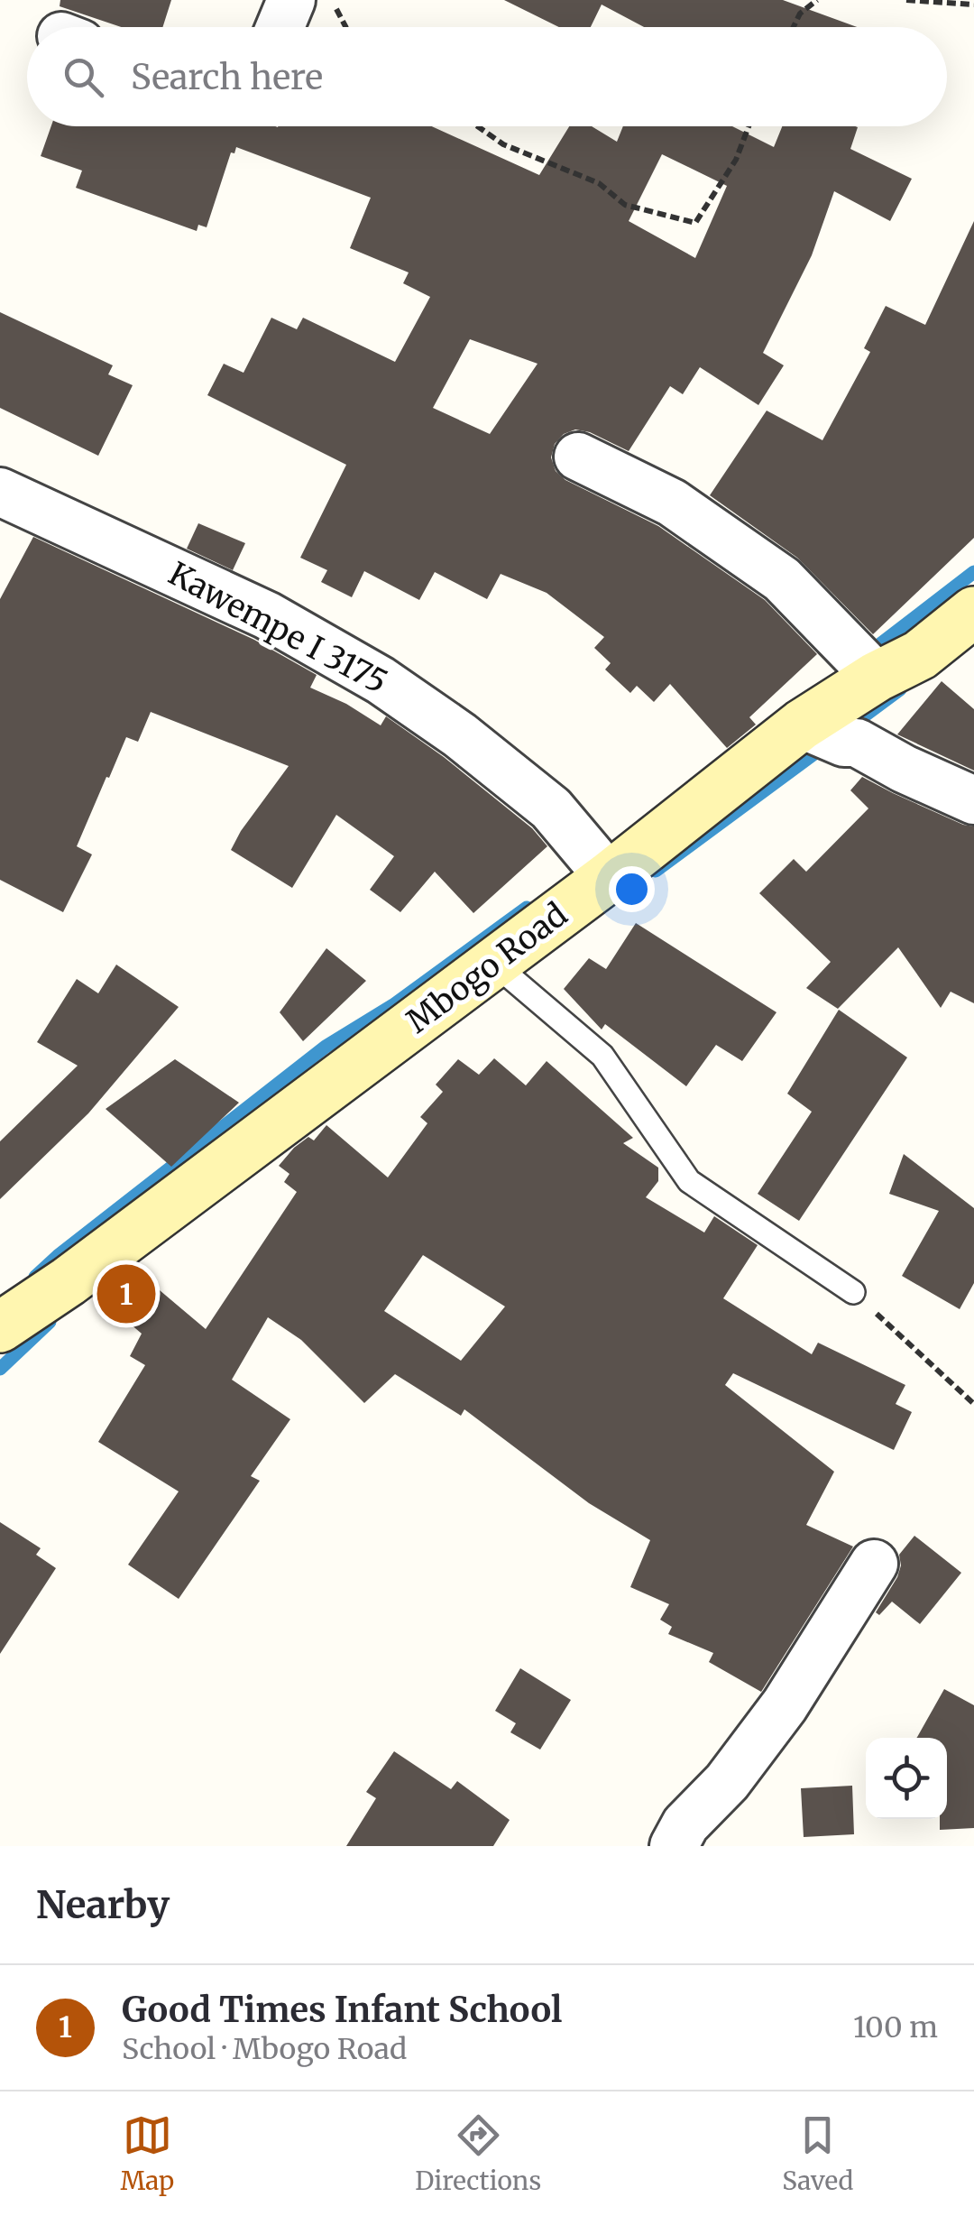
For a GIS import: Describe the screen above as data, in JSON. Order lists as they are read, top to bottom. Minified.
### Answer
{"streets":{"street":["Kawempe I 3175","Mbogo Road"]},"crossings":[["Kawempe I 3175","Mbogo Road"]],"page":{"search":"Search here","pins":"1","heading":"Nearby","list":[{"mark":"1","name":"Good Times Infant School","note":"School · Mbogo Road","value":"100 m"}],"nav":["Map","Directions","Saved"]}}
